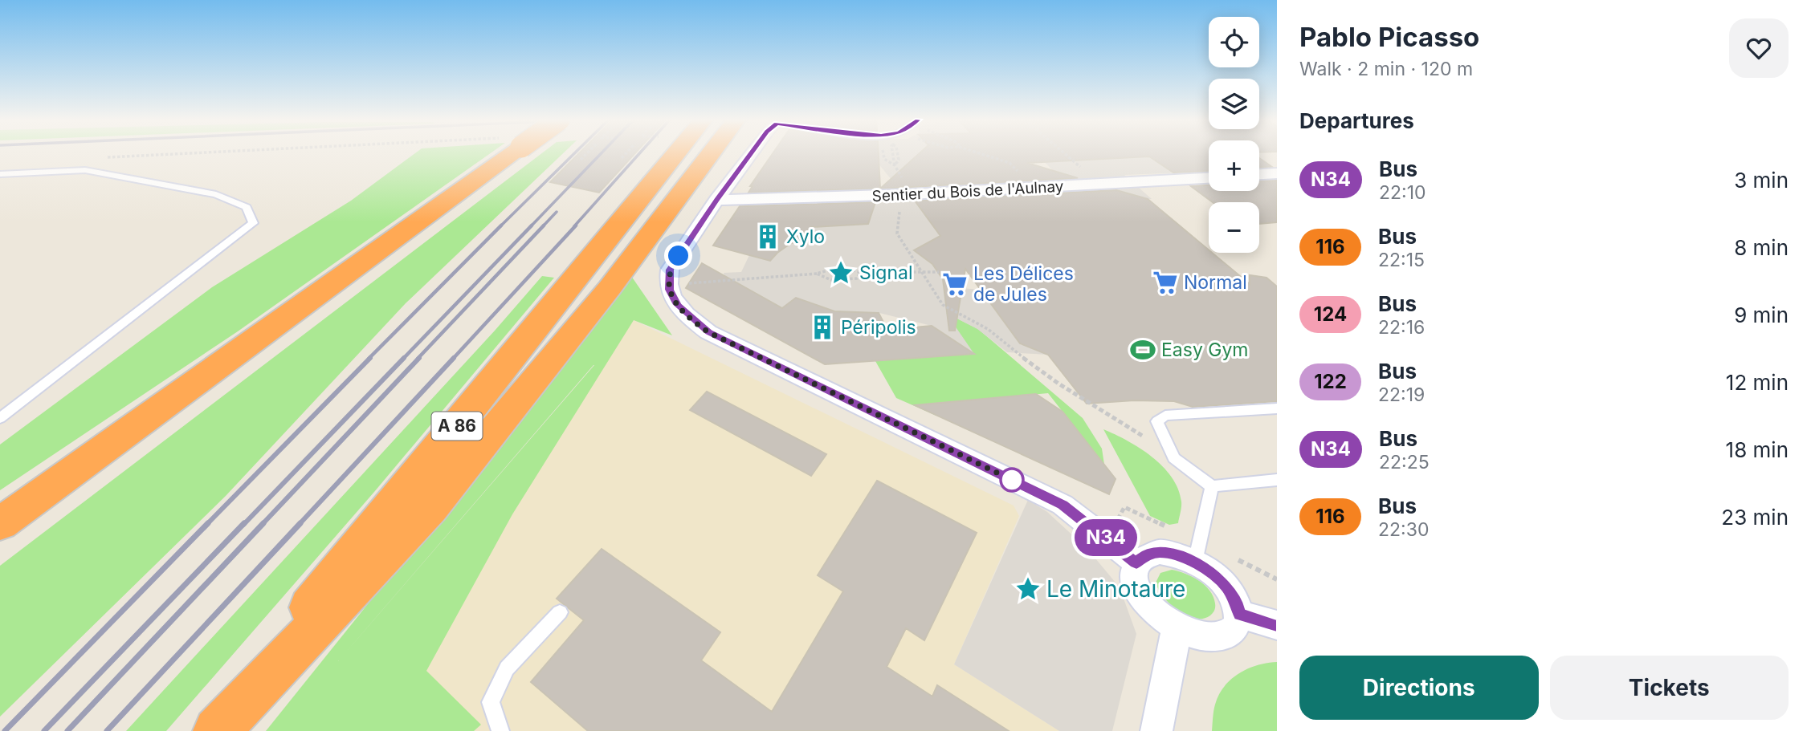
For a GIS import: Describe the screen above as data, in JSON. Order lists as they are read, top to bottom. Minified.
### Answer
{"streets":{"highway":["A 86"],"street":["Sentier du Bois de l'Aulnay"]},"places":{"building":["Xylo","Péripolis"],"place":["Signal","Le Minotaure"],"supermarket":["Normal","Les Délices de Jules"],"sports":["Easy Gym"]},"lines":["bus line N34"],"page":{"on_map":"N34","heading":[["Pablo Picasso","Walk · 2 min · 120 m"],"Departures"],"map_buttons":["+","−"],"list":[{"mark":"N34","name":"Bus","note":"22:10","value":"3 min"},{"mark":"116","name":"Bus","note":"22:15","value":"8 min"},{"mark":"124","name":"Bus","note":"22:16","value":"9 min"},{"mark":"122","name":"Bus","note":"22:19","value":"12 min"},{"mark":"N34","name":"Bus","note":"22:25","value":"18 min"},{"mark":"116","name":"Bus","note":"22:30","value":"23 min"}],"buttons":["Directions","Tickets"]}}
